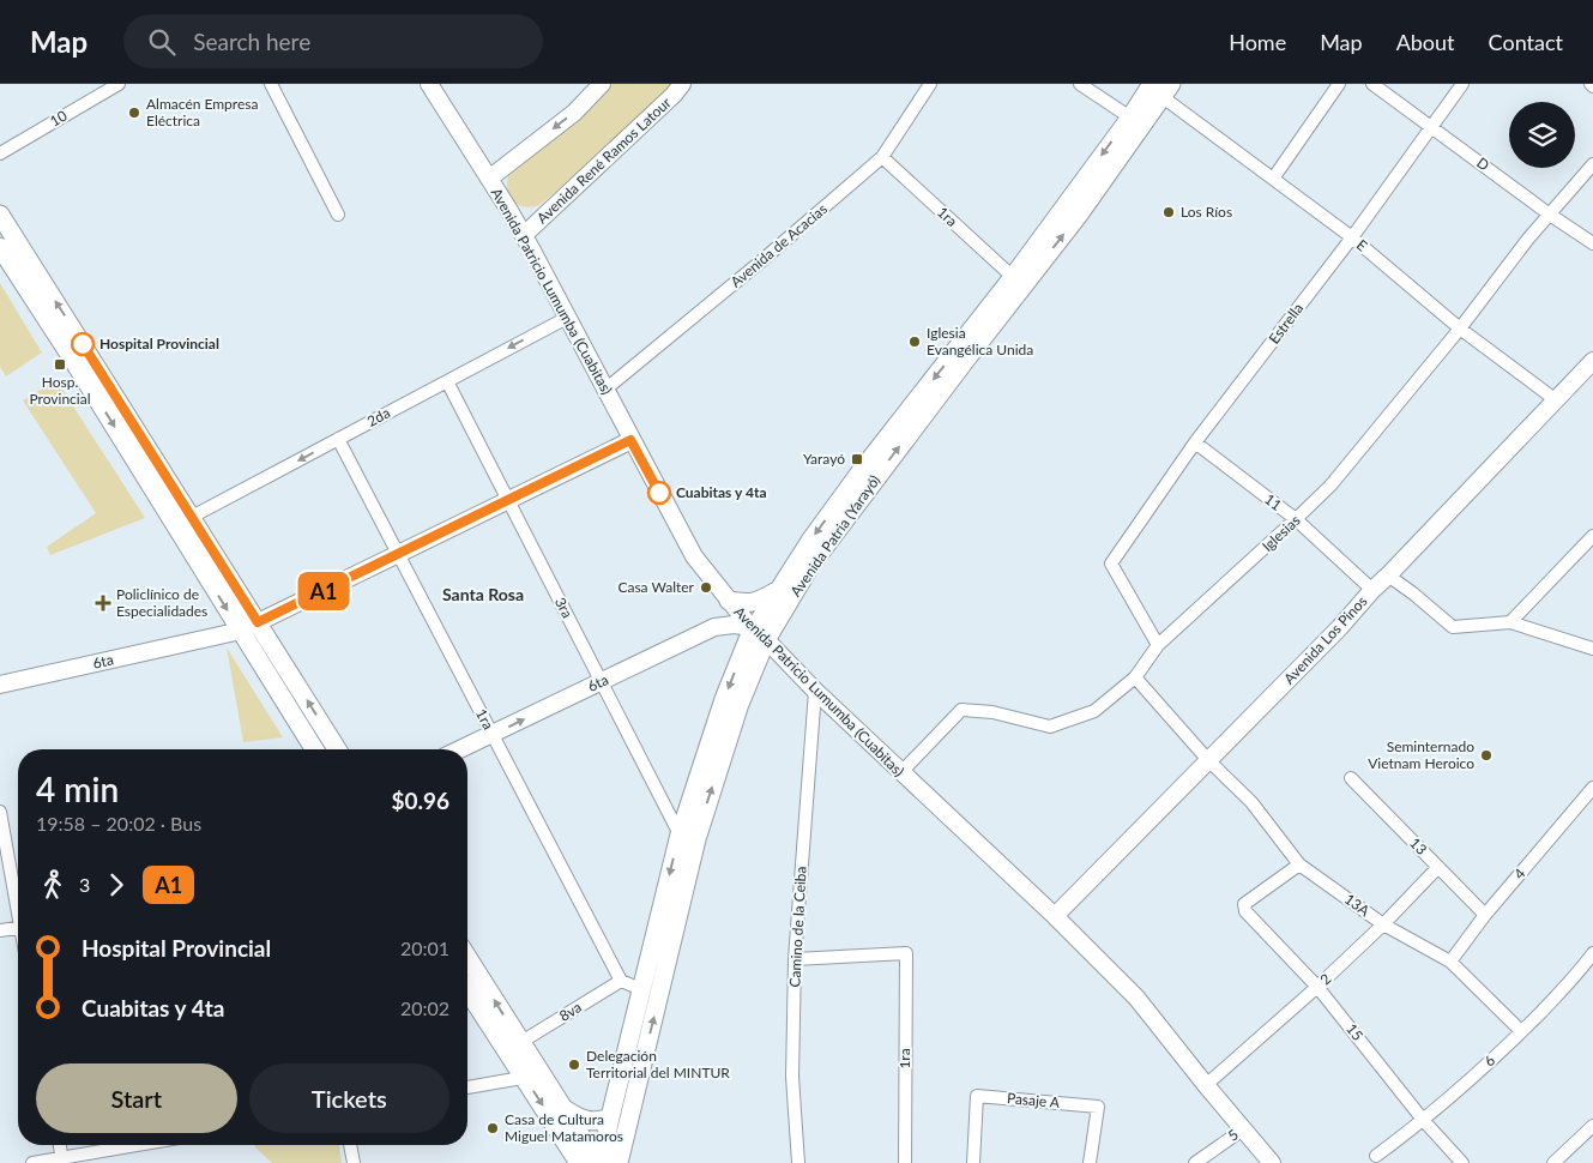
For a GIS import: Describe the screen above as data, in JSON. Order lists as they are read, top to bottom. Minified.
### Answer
{"streets":{"main road":["Avenida Patria (Yarayó)"],"street":["10","Avenida René Ramos Latour","D","1ra","Avenida de Acacias","E","Avenida Patricio Lumumba (Cuabitas)","Estrella","2da","11","Iglesias","3ra","Avenida Los Pinos","6ta","13","4","13A","Camino de la Ceiba","2","8va","15","6","Pasaje A","5"]},"crossings":[["Avenida René Ramos Latour","Avenida Patricio Lumumba (Cuabitas)"],["D","Estrella"],["D","Iglesias"],["1ra","Avenida de Acacias"],["1ra","2da"],["1ra","Avenida Patria (Yarayó)"],["1ra","6ta"],["1ra","Camino de la Ceiba"],["1ra","8va"],["Avenida de Acacias","Avenida Patricio Lumumba (Cuabitas)"],["E","Estrella"],["E","Iglesias"],["E","Avenida Patria (Yarayó)"],["E","Avenida Los Pinos"],["Avenida Patricio Lumumba (Cuabitas)","2da"],["Avenida Patricio Lumumba (Cuabitas)","Iglesias"],["Avenida Patricio Lumumba (Cuabitas)","Avenida Patria (Yarayó)"],["Avenida Patricio Lumumba (Cuabitas)","Avenida Los Pinos"],["Avenida Patricio Lumumba (Cuabitas)","6ta"],["Avenida Patricio Lumumba (Cuabitas)","Camino de la Ceiba"],["Avenida Patricio Lumumba (Cuabitas)","2"],["Avenida Patricio Lumumba (Cuabitas)","5"],["Estrella","11"],["Estrella","Iglesias"],["2da","3ra"],["11","Iglesias"],["11","Avenida Los Pinos"],["Avenida Patria (Yarayó)","3ra"],["Avenida Patria (Yarayó)","6ta"],["3ra","6ta"],["Avenida Los Pinos","13A"],["13","4"],["13","2"],["4","13A"],["13A","2"],["13A","15"],["13A","6"],["2","15"],["15","6"]],"one_way":["2da"],"districts":["Santa Rosa"],"places":{"other":["Almacén Empresa Eléctrica","Los Ríos","Iglesia Evangélica Unida","Hospital Provincial","Cuabitas y 4ta","Casa Walter","Seminternado Vietnam Heroico","Delegación Territorial del MINTUR","Casa de Cultura Miguel Matamoros"],"transit":["Hosp. Provincial","Yarayó"],"health":["Policlínico de Especialidades"]},"lines":["bus line A1"],"page":{"header":"Map","search":"Search here","nav":["Home","Map","About","Contact"],"on_map":"A1","heading":["4 min","19:58 – 20:02 · Bus","$0.96"],"legs":["3","A1"],"list":[{"name":"Hospital Provincial","value":"20:01"},{"name":"Cuabitas y 4ta","value":"20:02"}],"buttons":["Start","Tickets"]}}
